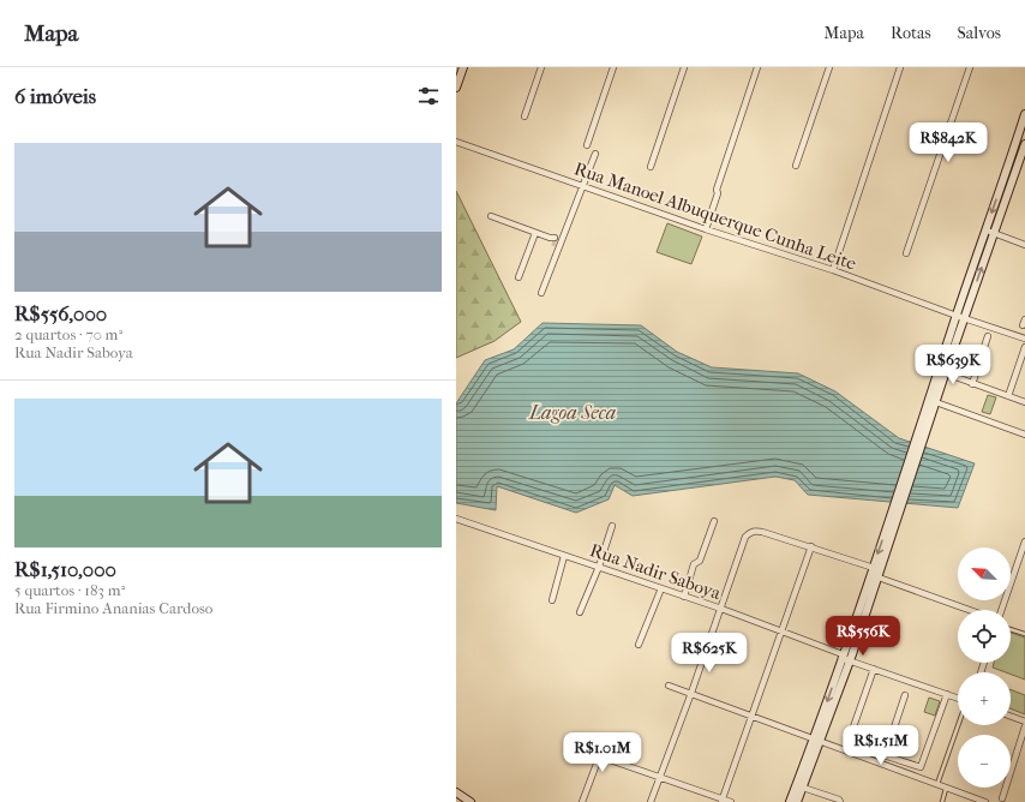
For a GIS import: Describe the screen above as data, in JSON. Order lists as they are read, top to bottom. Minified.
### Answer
{"streets":{"street":["Rua Manoel Albuquerque Cunha Leite","Rua Nadir Saboya"]},"water":["Lagoa Seca"],"north":"top left","page":{"header":"Mapa","nav":["Mapa","Rotas","Salvos"],"heading":"6 imóveis","price":["R$842K","R$639K","R$556K","R$625K","R$1.51M","R$1.01M"],"list":[{"name":"R$556,000","note":"2 quartos · 70 m² · Rua Nadir Saboya"},{"name":"R$1,510,000","note":"5 quartos · 183 m² · Rua Firmino Ananias Cardoso"}],"map_buttons":["+","−"]}}
